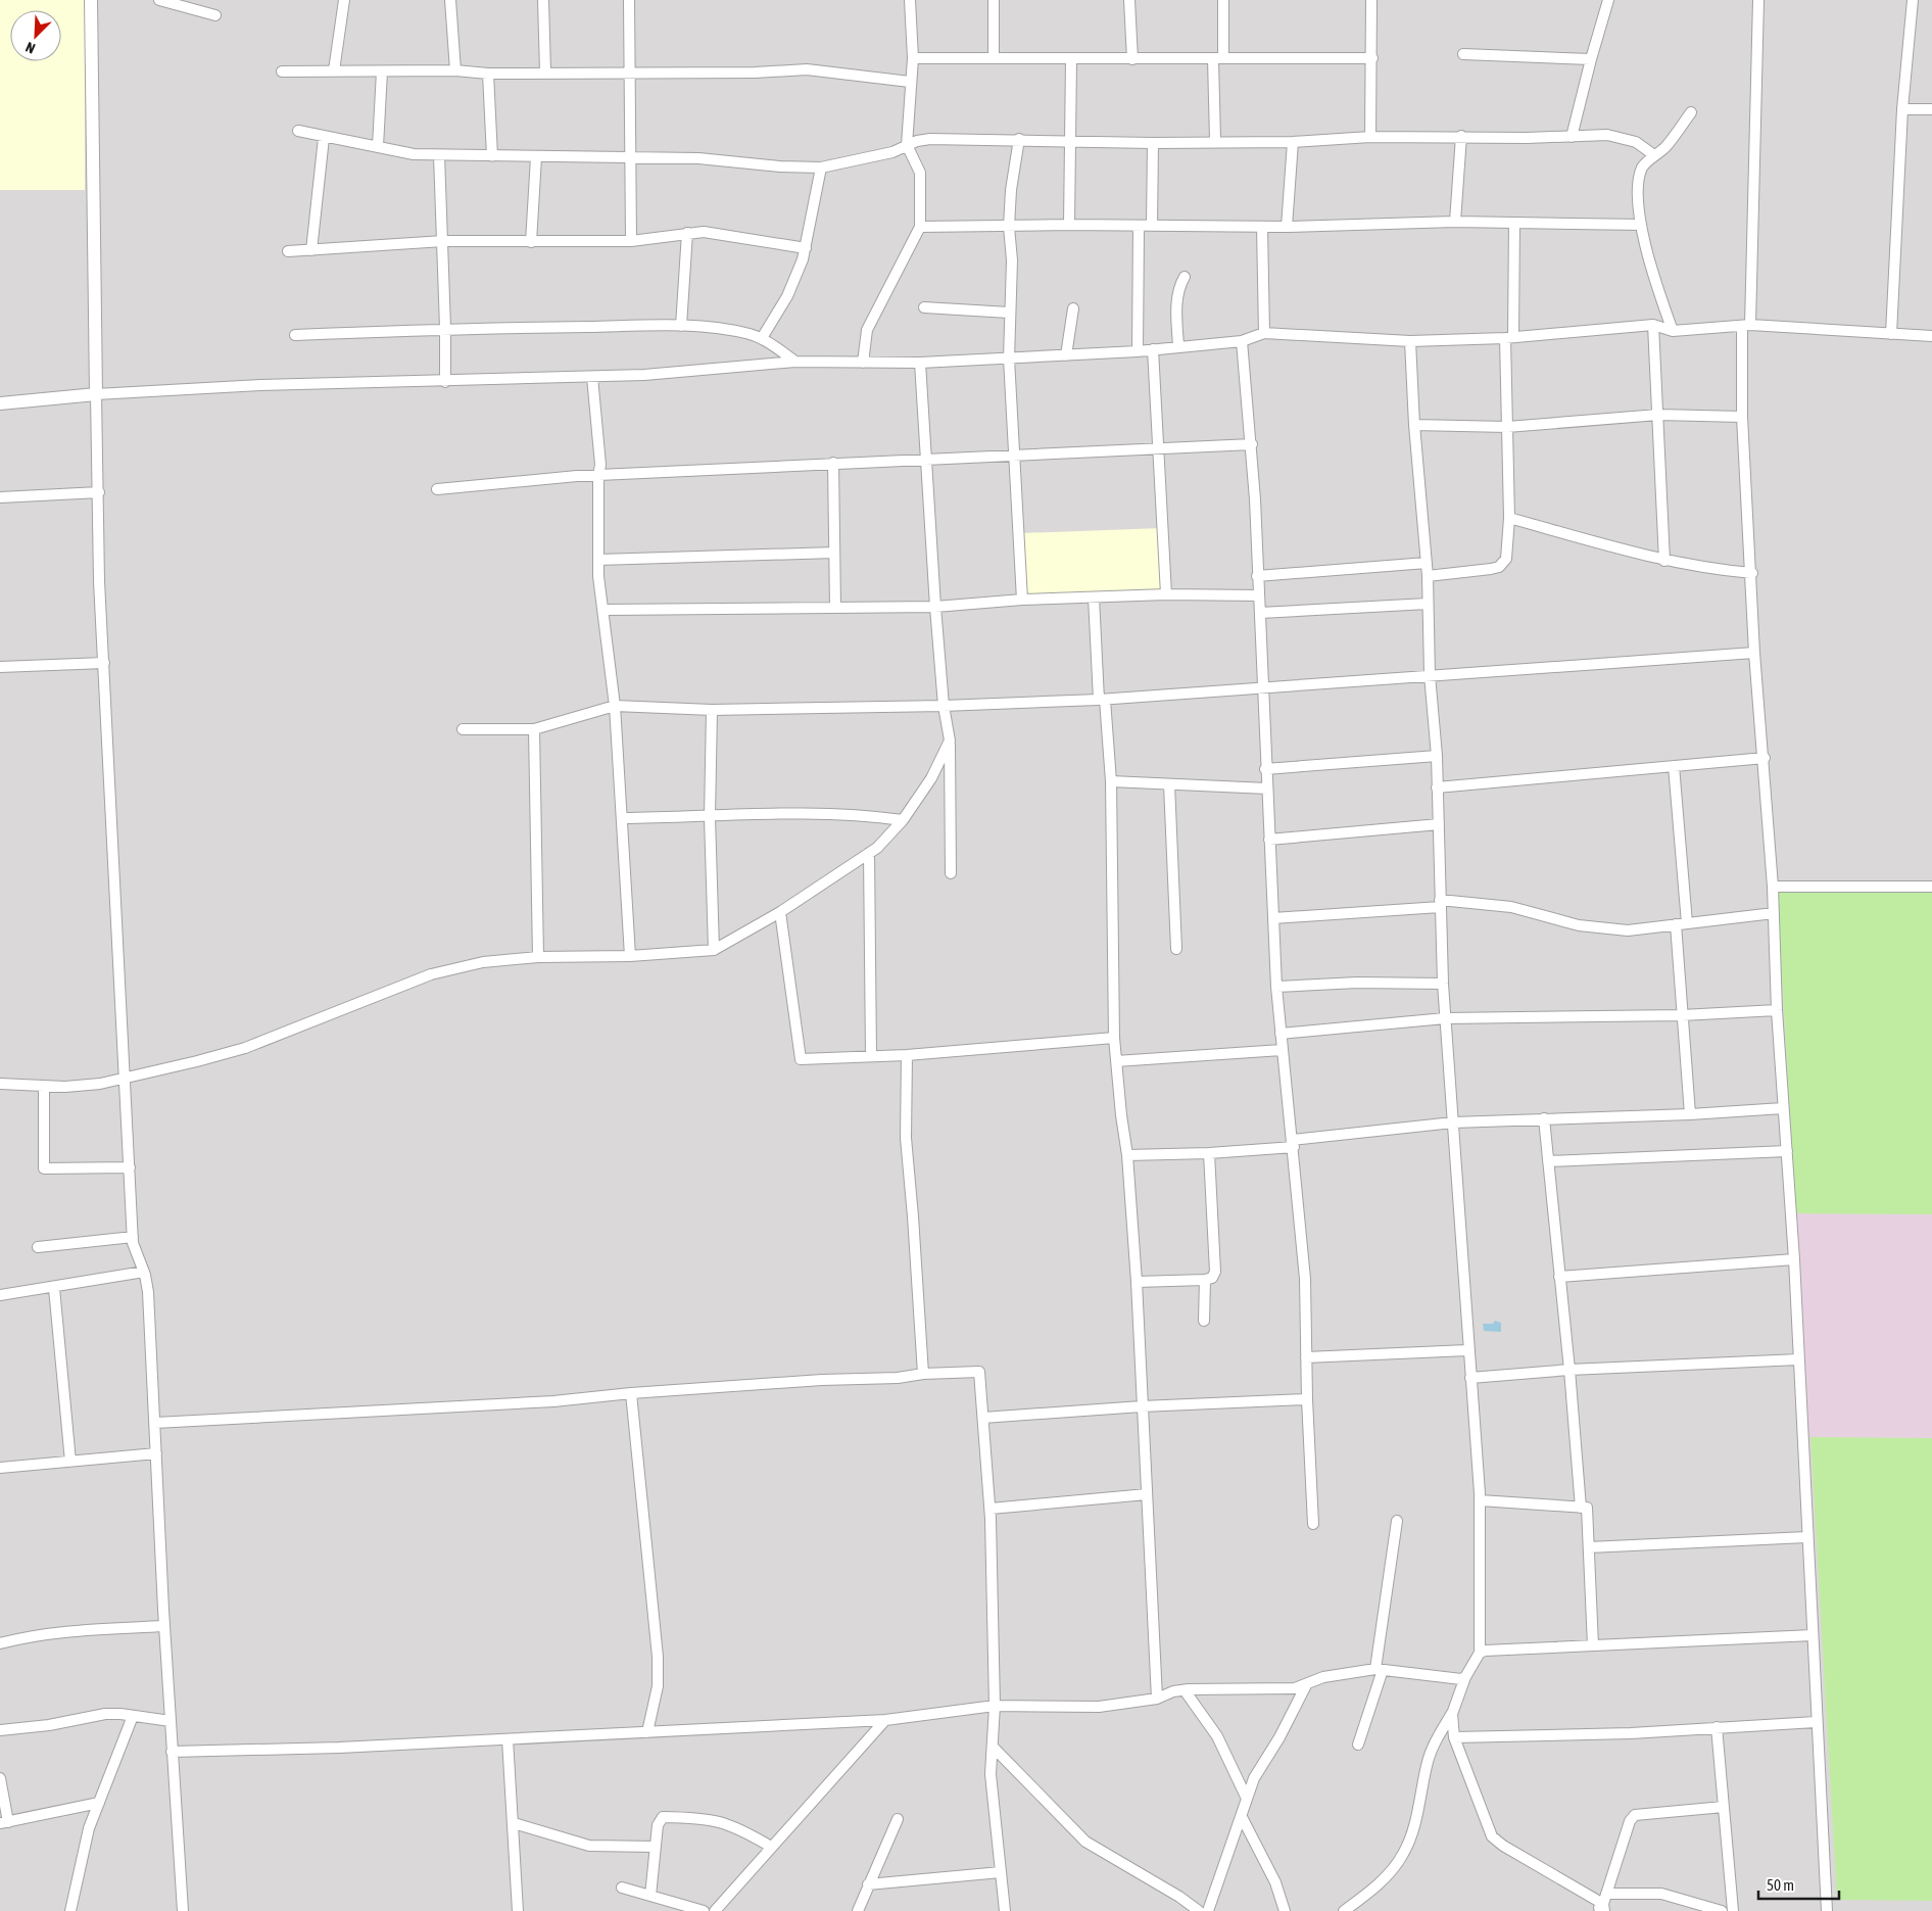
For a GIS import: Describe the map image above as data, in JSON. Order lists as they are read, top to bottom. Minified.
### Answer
{"scale_bar":"50 m","north":"bottom left"}
